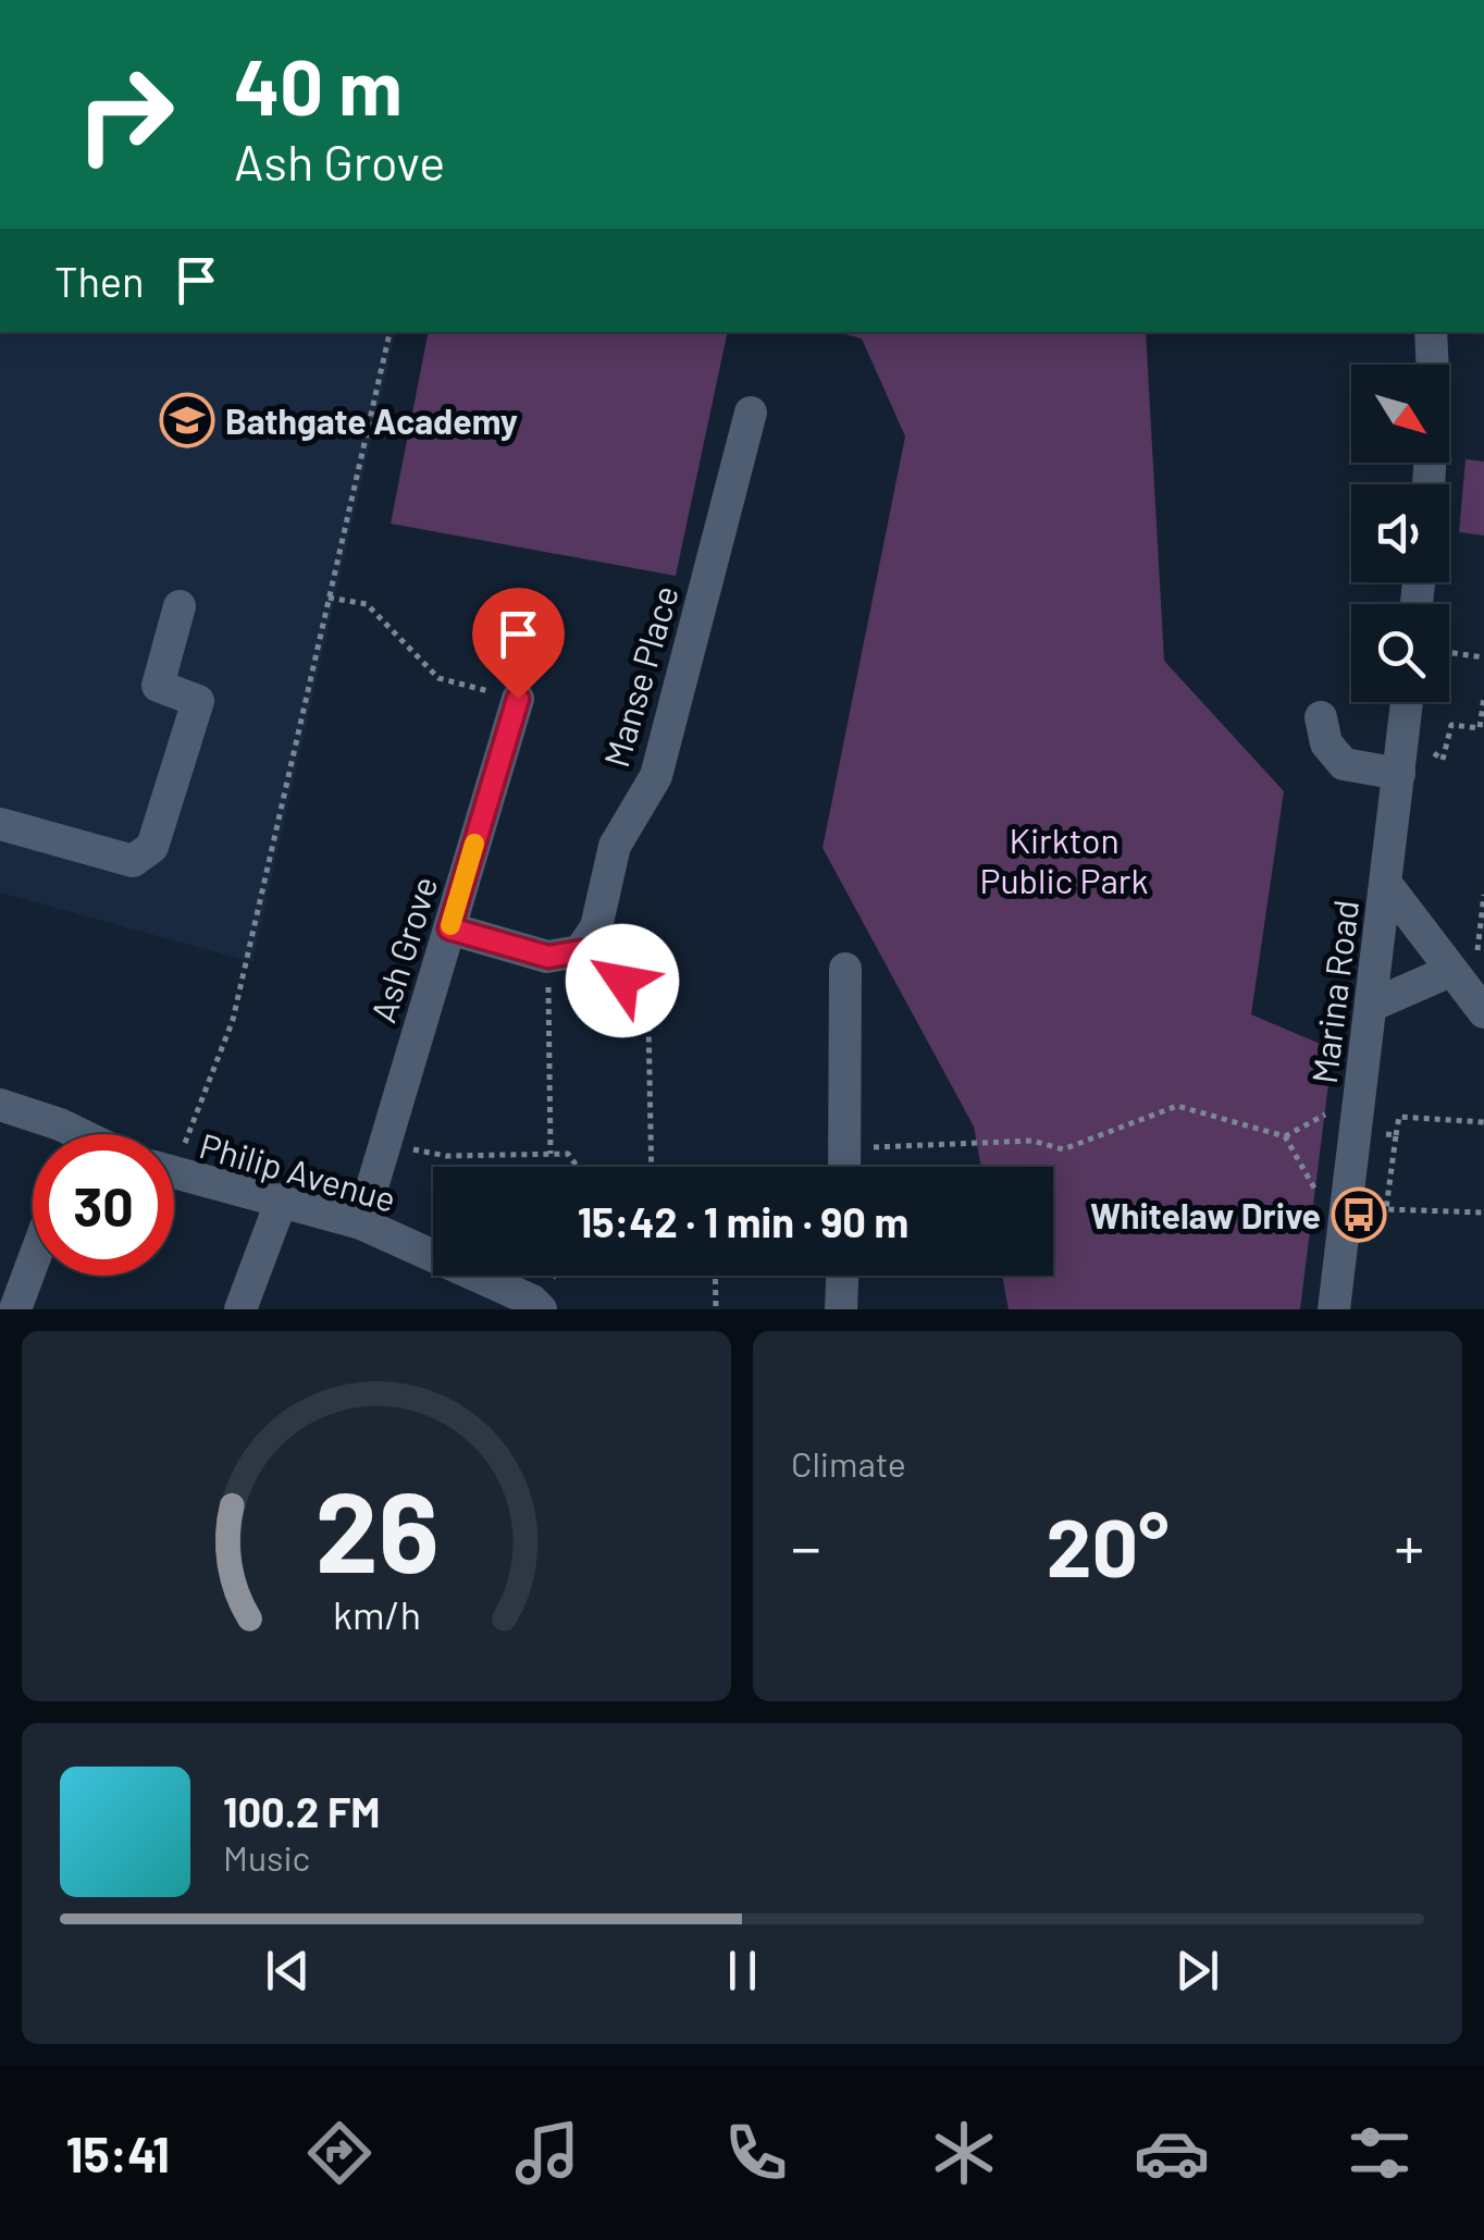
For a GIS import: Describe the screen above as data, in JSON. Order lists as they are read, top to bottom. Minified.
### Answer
{"streets":{"street":["Manse Place","Ash Grove","Marina Road","Philip Avenue"]},"crossings":[["Ash Grove","Philip Avenue"]],"parks":["Kirkton Public Park"],"places":{"school or university":["Bathgate Academy"],"bus stop":["Whitelaw Drive"]},"north":"bottom right","page":{"turn":["40 m","Ash Grove"],"then":"Then","limit":"30","trip":"15:42 · 1 min · 90 m","tile":"Climate","heat":["−","20°","+"],"song":["100.2 FM","Music"],"tabs":"15:41","gauge":["26","km/h"]}}
